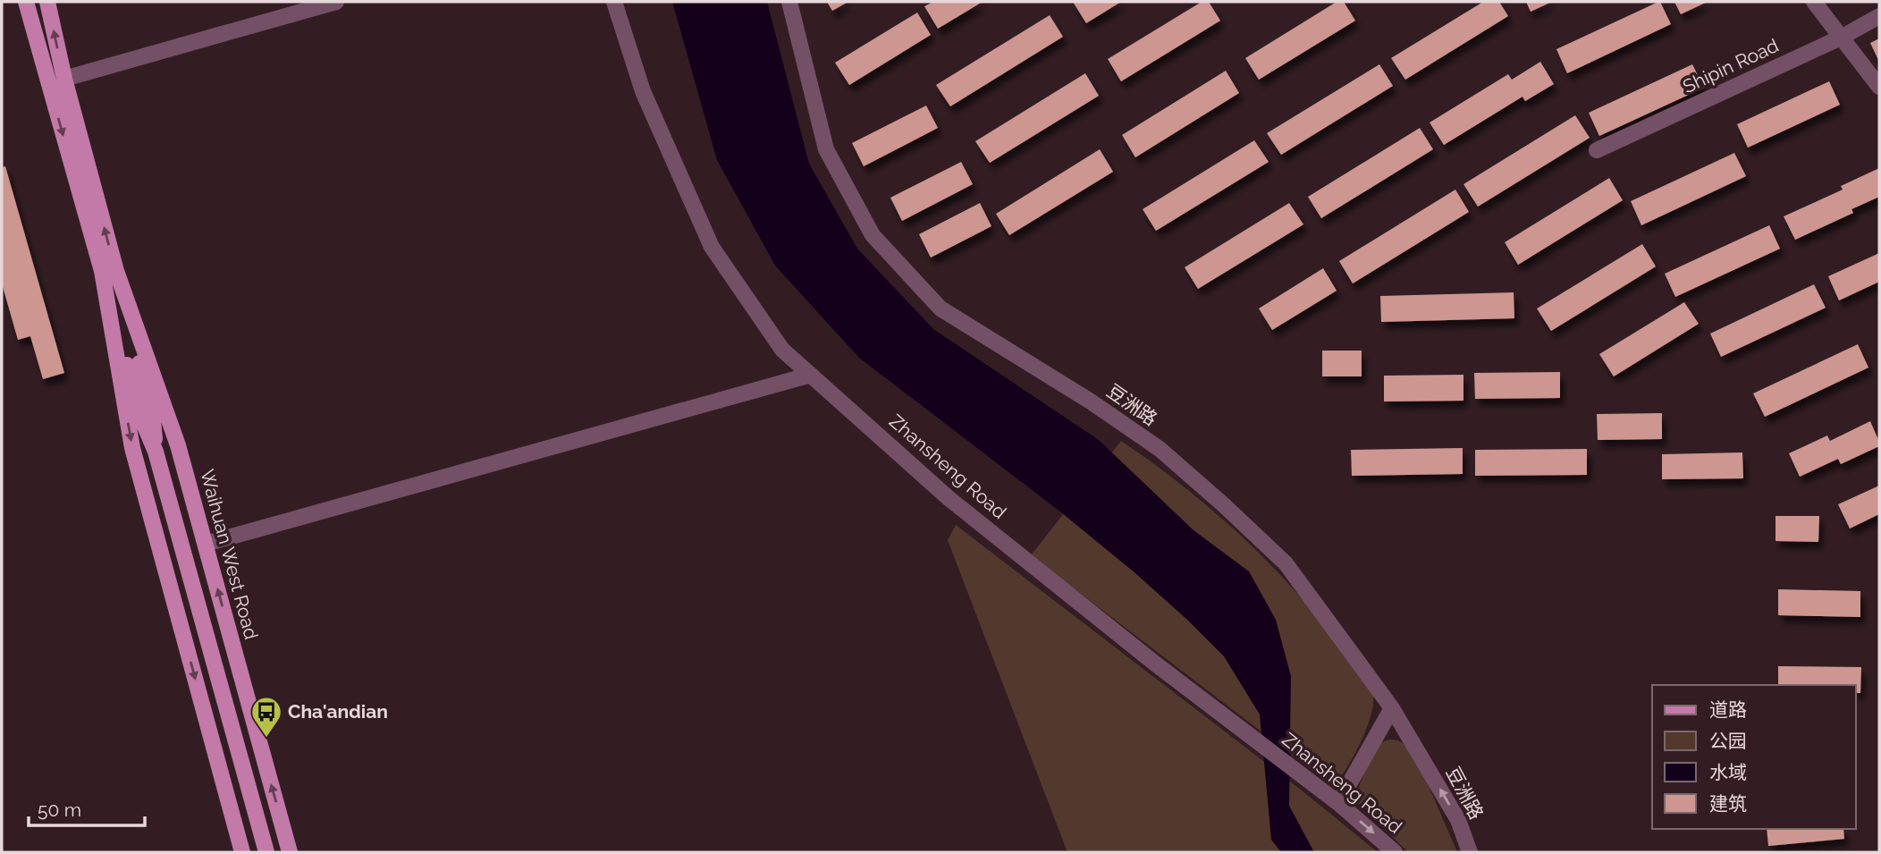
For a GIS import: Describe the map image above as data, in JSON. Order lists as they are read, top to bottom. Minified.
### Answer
{"streets":{"main road":["Waihuan West Road"],"street":["Shipin Road","豆洲路","Zhansheng Road"]},"places":{"bus stop":["Cha'andian"]},"legend":["道路","公园","水域","建筑"],"scale_bar":"50 m"}
